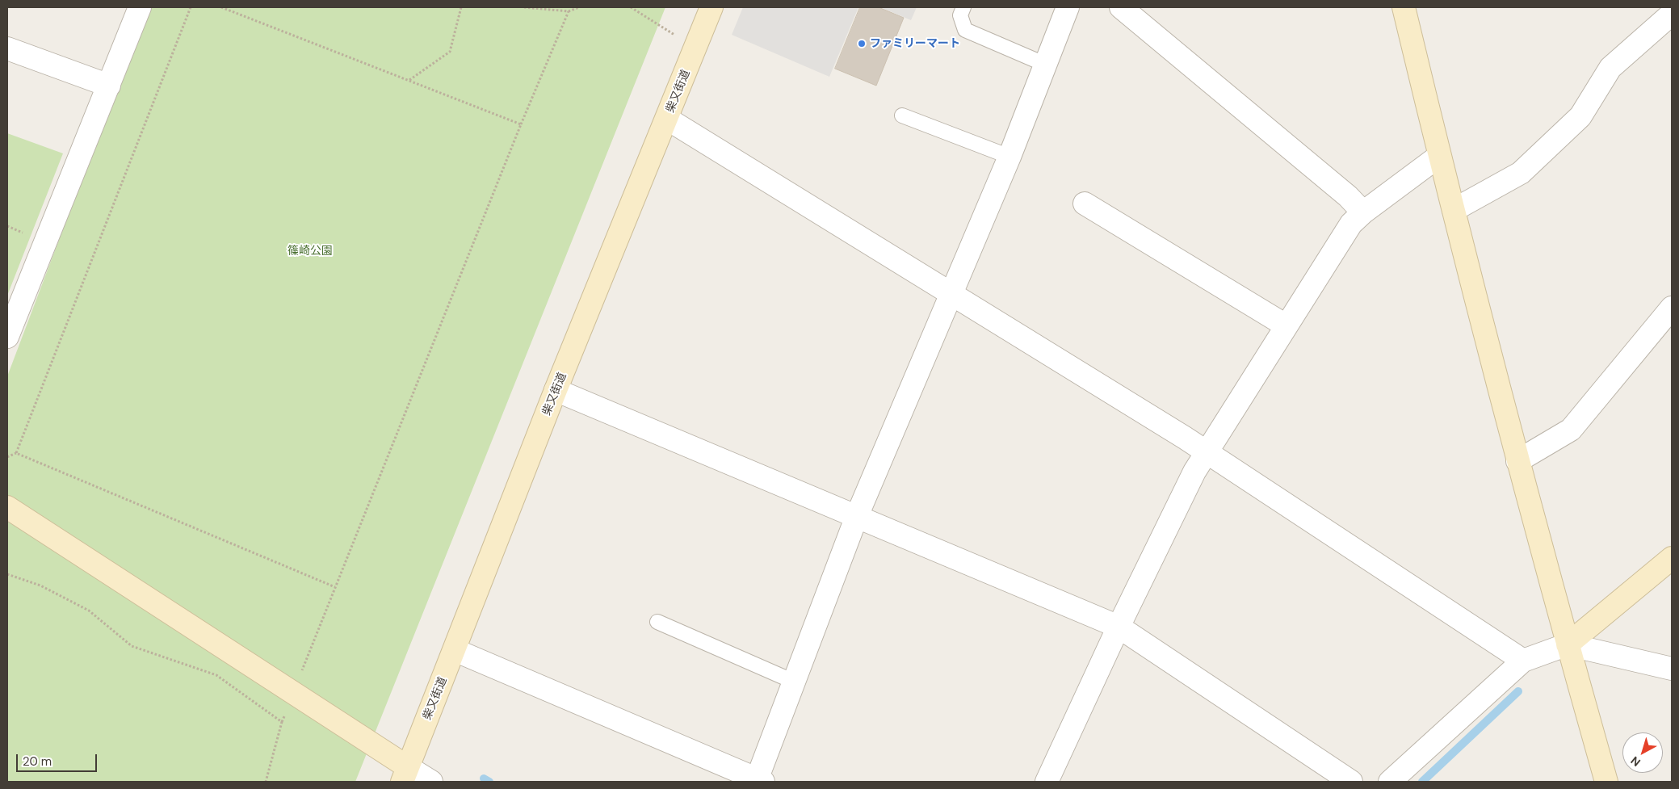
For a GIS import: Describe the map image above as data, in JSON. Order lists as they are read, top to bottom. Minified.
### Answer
{"streets":{"street":["柴又街道"]},"parks":["篠崎公園"],"places":["ファミリーマート"],"scale_bar":"20 m","north":"bottom left"}
